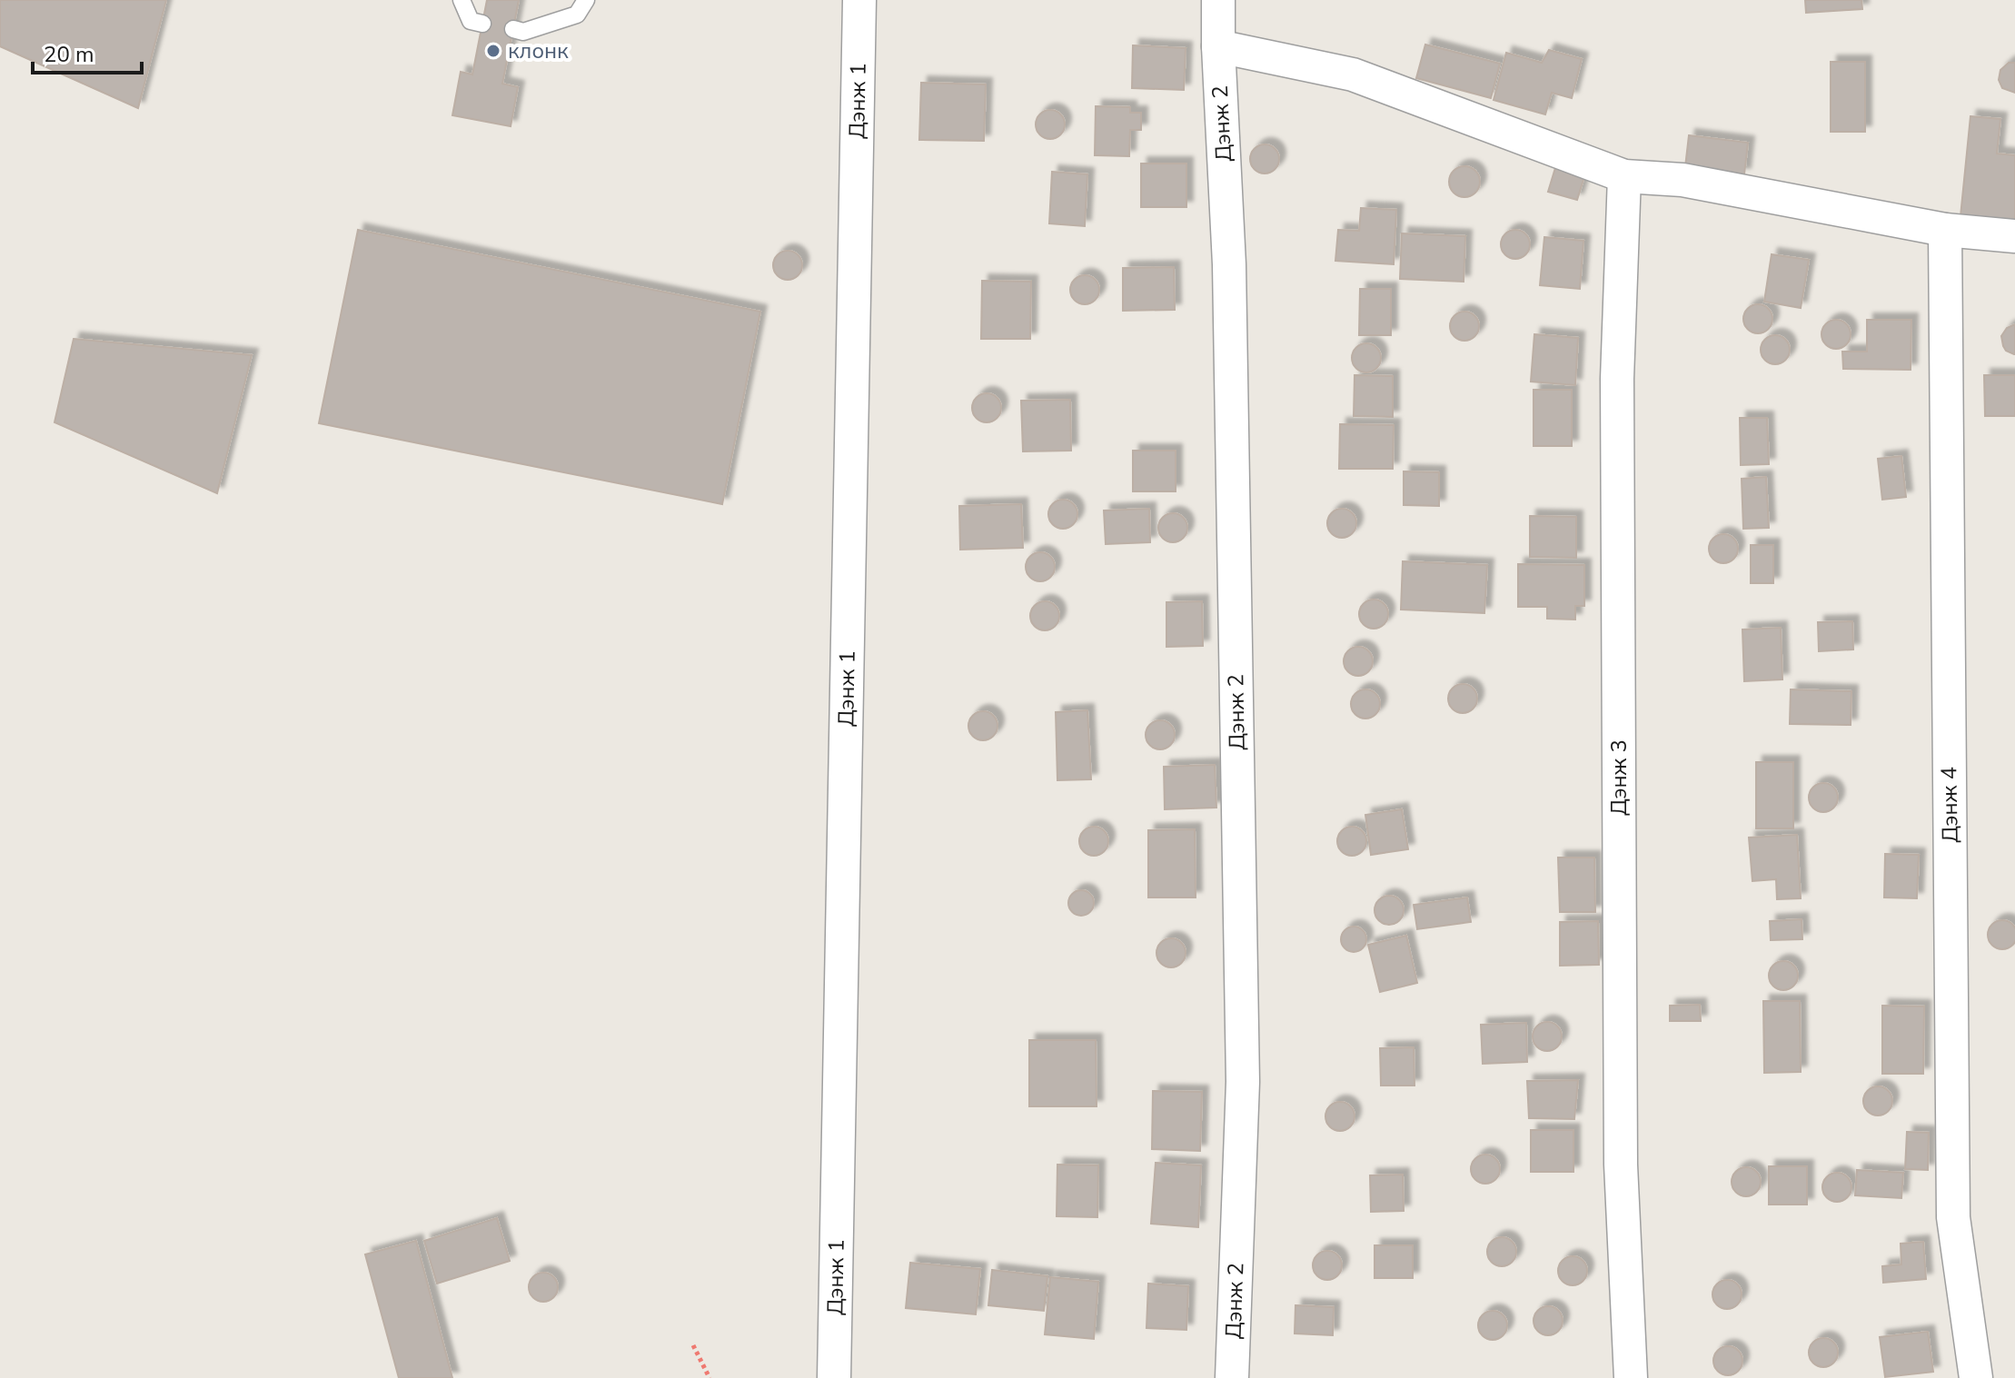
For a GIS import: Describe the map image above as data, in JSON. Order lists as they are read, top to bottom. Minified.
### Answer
{"streets":{"street":["Дэнж 1","Дэнж 2","Дэнж 3","Дэнж 4"]},"places":["клонк"],"scale_bar":"20 m"}
